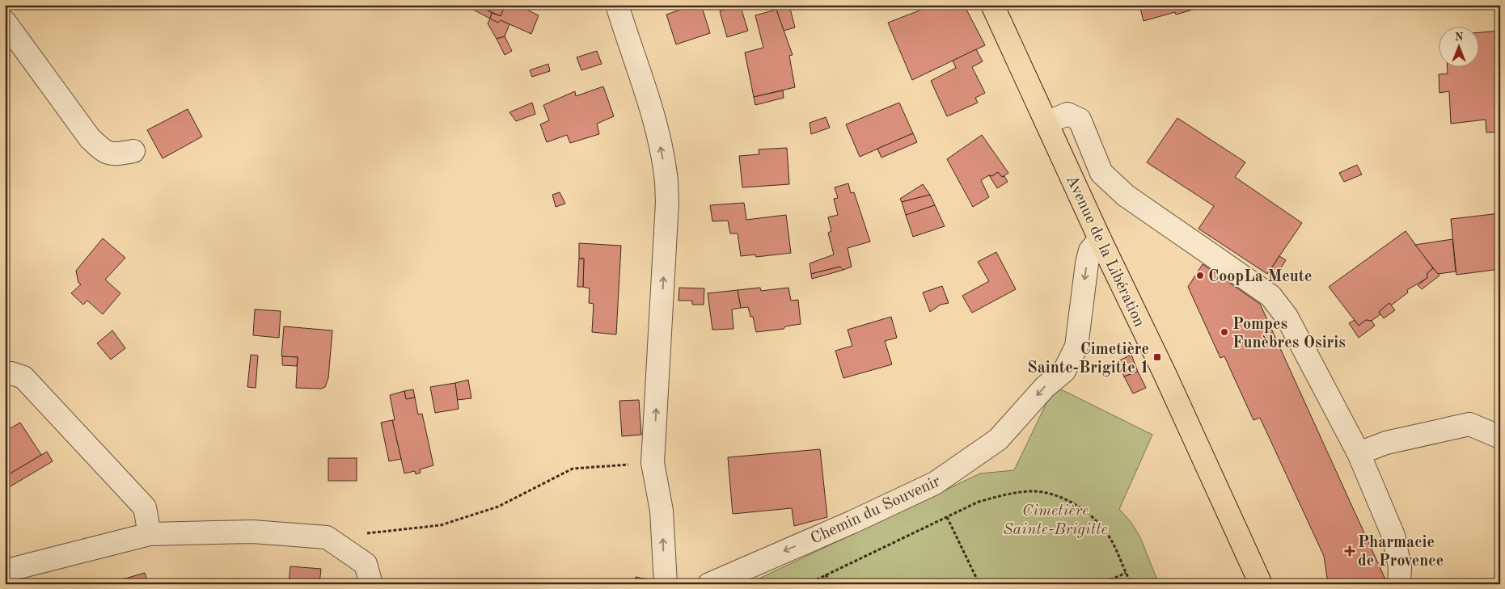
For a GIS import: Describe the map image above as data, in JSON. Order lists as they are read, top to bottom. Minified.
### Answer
{"streets":{"main road":["Avenue de la Libération"],"street":["Chemin du Souvenir"]},"crossings":[["Avenue de la Libération","Chemin du Souvenir"]],"one_way":["Chemin du Souvenir"],"parks":["Cimetière Sainte-Brigitte"],"places":{"other":["CoopLa Meute","Pompes Funèbres Osiris"],"transit":["Cimetière Sainte-Brigitte 1"],"health":["Pharmacie de Provence"]},"north":"top"}
